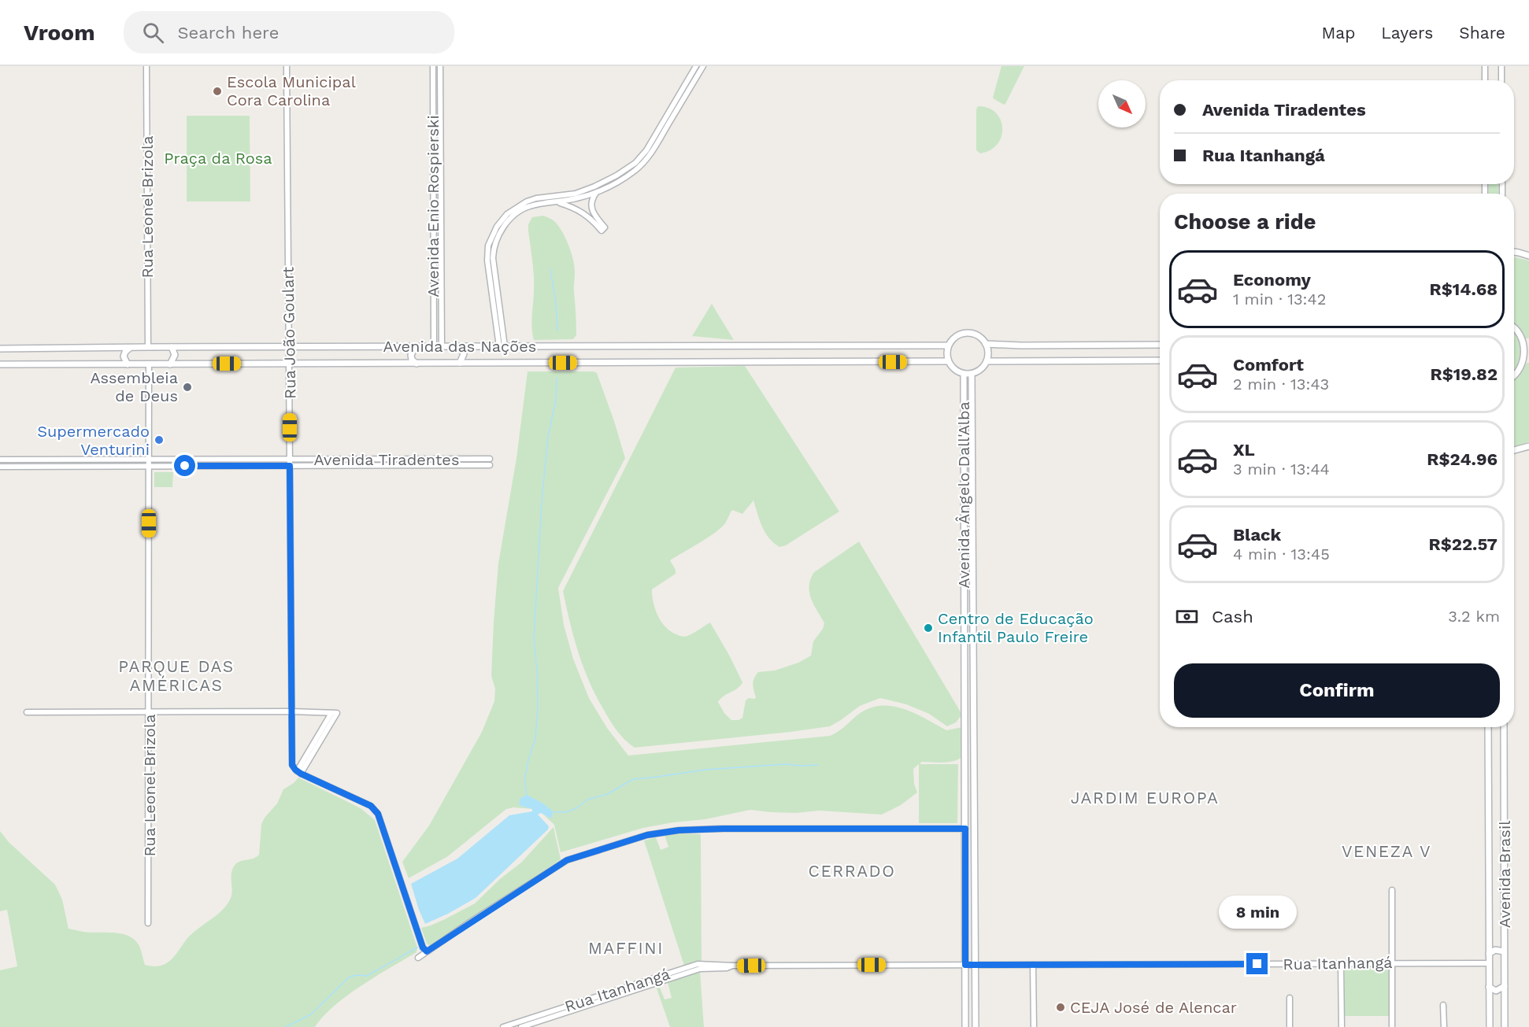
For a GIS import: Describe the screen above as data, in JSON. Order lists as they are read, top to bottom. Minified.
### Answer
{"streets":{"main road":["Avenida das Nações","Avenida Ângelo Dall'Alba","Avenida Brasil"],"street":["Avenida Enio Rospierski","Rua Leonel Brizola","Rua João Goulart","Avenida Tiradentes","Rua Itanhangá"]},"crossings":[["Avenida Enio Rospierski","Avenida das Nações"],["Rua Leonel Brizola","Avenida das Nações"],["Rua Leonel Brizola","Avenida Tiradentes"],["Rua João Goulart","Avenida das Nações"],["Rua João Goulart","Avenida Tiradentes"],["Avenida das Nações","Avenida Ângelo Dall'Alba"],["Avenida Ângelo Dall'Alba","Rua Itanhangá"],["Avenida Brasil","Rua Itanhangá"]],"districts":["PARQUE DAS AMÉRICAS","JARDIM EUROPA","VENEZA V","CERRADO","MAFFINI"],"parks":["Praça da Rosa"],"places":["Escola Municipal Cora Carolina","Assembleia de Deus","Supermercado Venturini","Centro de Educação Infantil Paulo Freire","CEJA José de Alencar"],"north":"bottom right","page":{"header":"Vroom","search":"Search here","nav":["Map","Layers","Share"],"banner":["Avenida Tiradentes","Rua Itanhangá"],"heading":"Choose a ride","list":[{"name":"Economy","note":"1 min · 13:42","value":"R$14.68"},{"name":"Comfort","note":"2 min · 13:43","value":"R$19.82"},{"name":"XL","note":"3 min · 13:44","value":"R$24.96"},{"name":"Black","note":"4 min · 13:45","value":"R$22.57"}],"pay":["Cash","3.2 km"],"buttons":"Confirm","bubble":"8 min"}}
